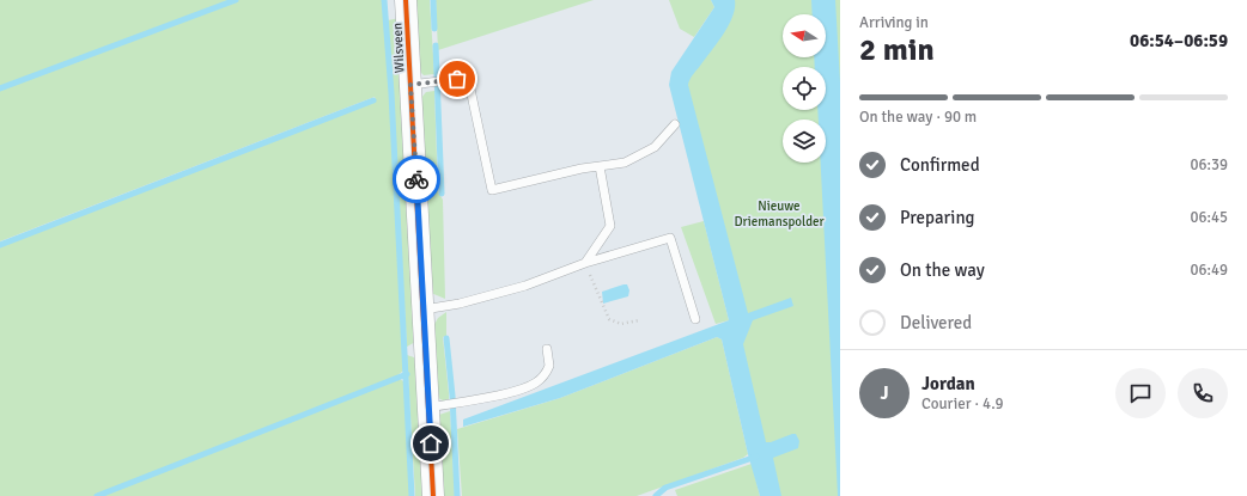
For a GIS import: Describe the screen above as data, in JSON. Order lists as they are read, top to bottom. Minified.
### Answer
{"streets":{"street":["Wilsveen"]},"parks":["Nieuwe Driemanspolder"],"north":"left","page":{"heading":["2 min","Arriving in","06:54–06:59"],"panel":["Jordan","Courier · 4.9"],"bar":"On the way · 90 m","list":[["Confirmed","06:39"],["Preparing","06:45"],["On the way","06:49"],"Delivered"],"round":"J"}}
